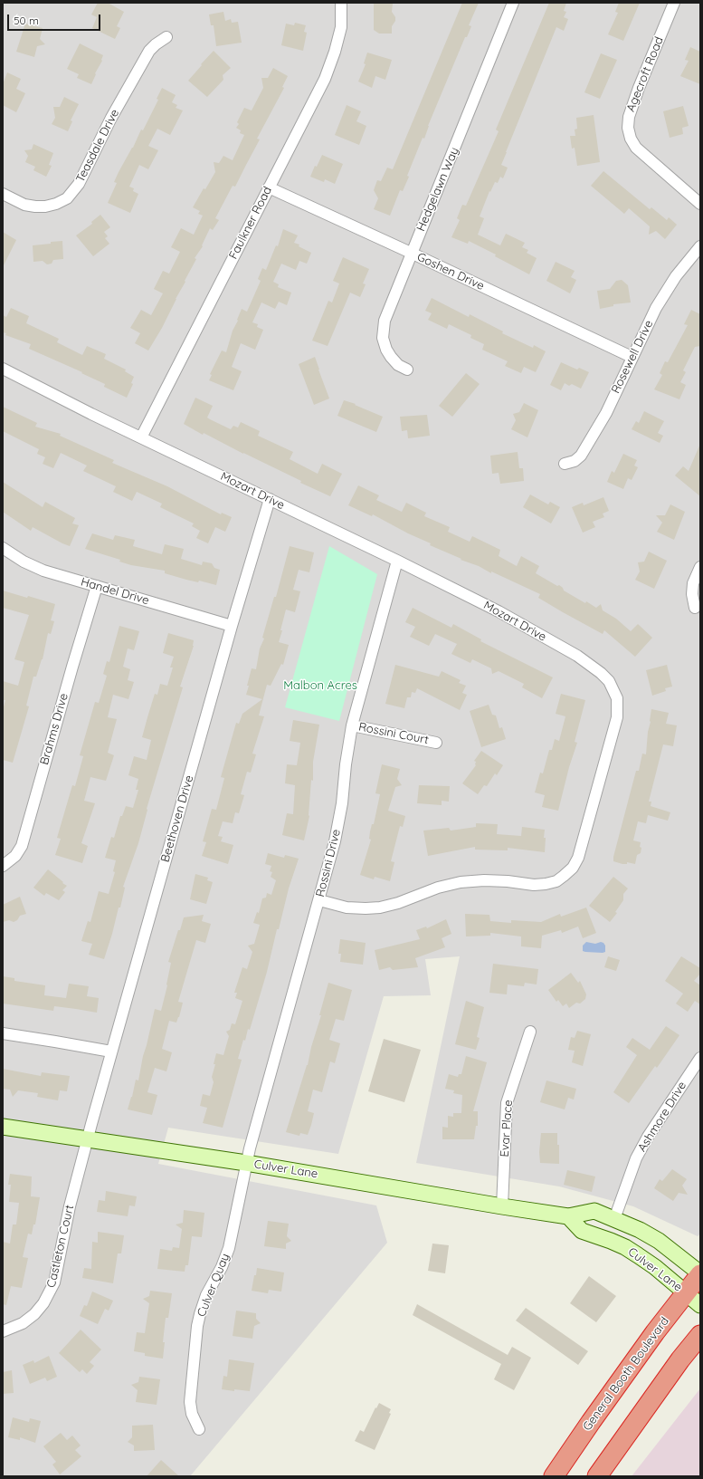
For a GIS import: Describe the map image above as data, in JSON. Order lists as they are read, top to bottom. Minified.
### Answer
{"streets":{"highway":["General Booth Boulevard"],"street":["Agecroft Road","Teasdale Drive","Hedgelawn Way","Faulkner Road","Goshen Drive","Rosewell Drive","Mozart Drive","Handel Drive","Brahms Drive","Rossini Court","Beethoven Drive","Rossini Drive","Ashmore Drive","Evar Place","Culver Lane","Castleton Court","Culver Quay"]},"crossings":[["Hedgelawn Way","Goshen Drive"],["Faulkner Road","Goshen Drive"],["Faulkner Road","Mozart Drive"],["Goshen Drive","Rosewell Drive"],["Mozart Drive","Beethoven Drive"],["Mozart Drive","Rossini Drive"],["Handel Drive","Brahms Drive"],["Handel Drive","Beethoven Drive"],["Rossini Court","Rossini Drive"],["Beethoven Drive","Culver Lane"],["Beethoven Drive","Castleton Court"],["Rossini Drive","Culver Lane"],["Rossini Drive","Culver Quay"],["Ashmore Drive","Culver Lane"],["Evar Place","Culver Lane"],["Culver Lane","Castleton Court"],["Culver Lane","Culver Quay"],["Culver Lane","General Booth Boulevard"]],"parks":["Malbon Acres"],"scale_bar":"50 m"}
